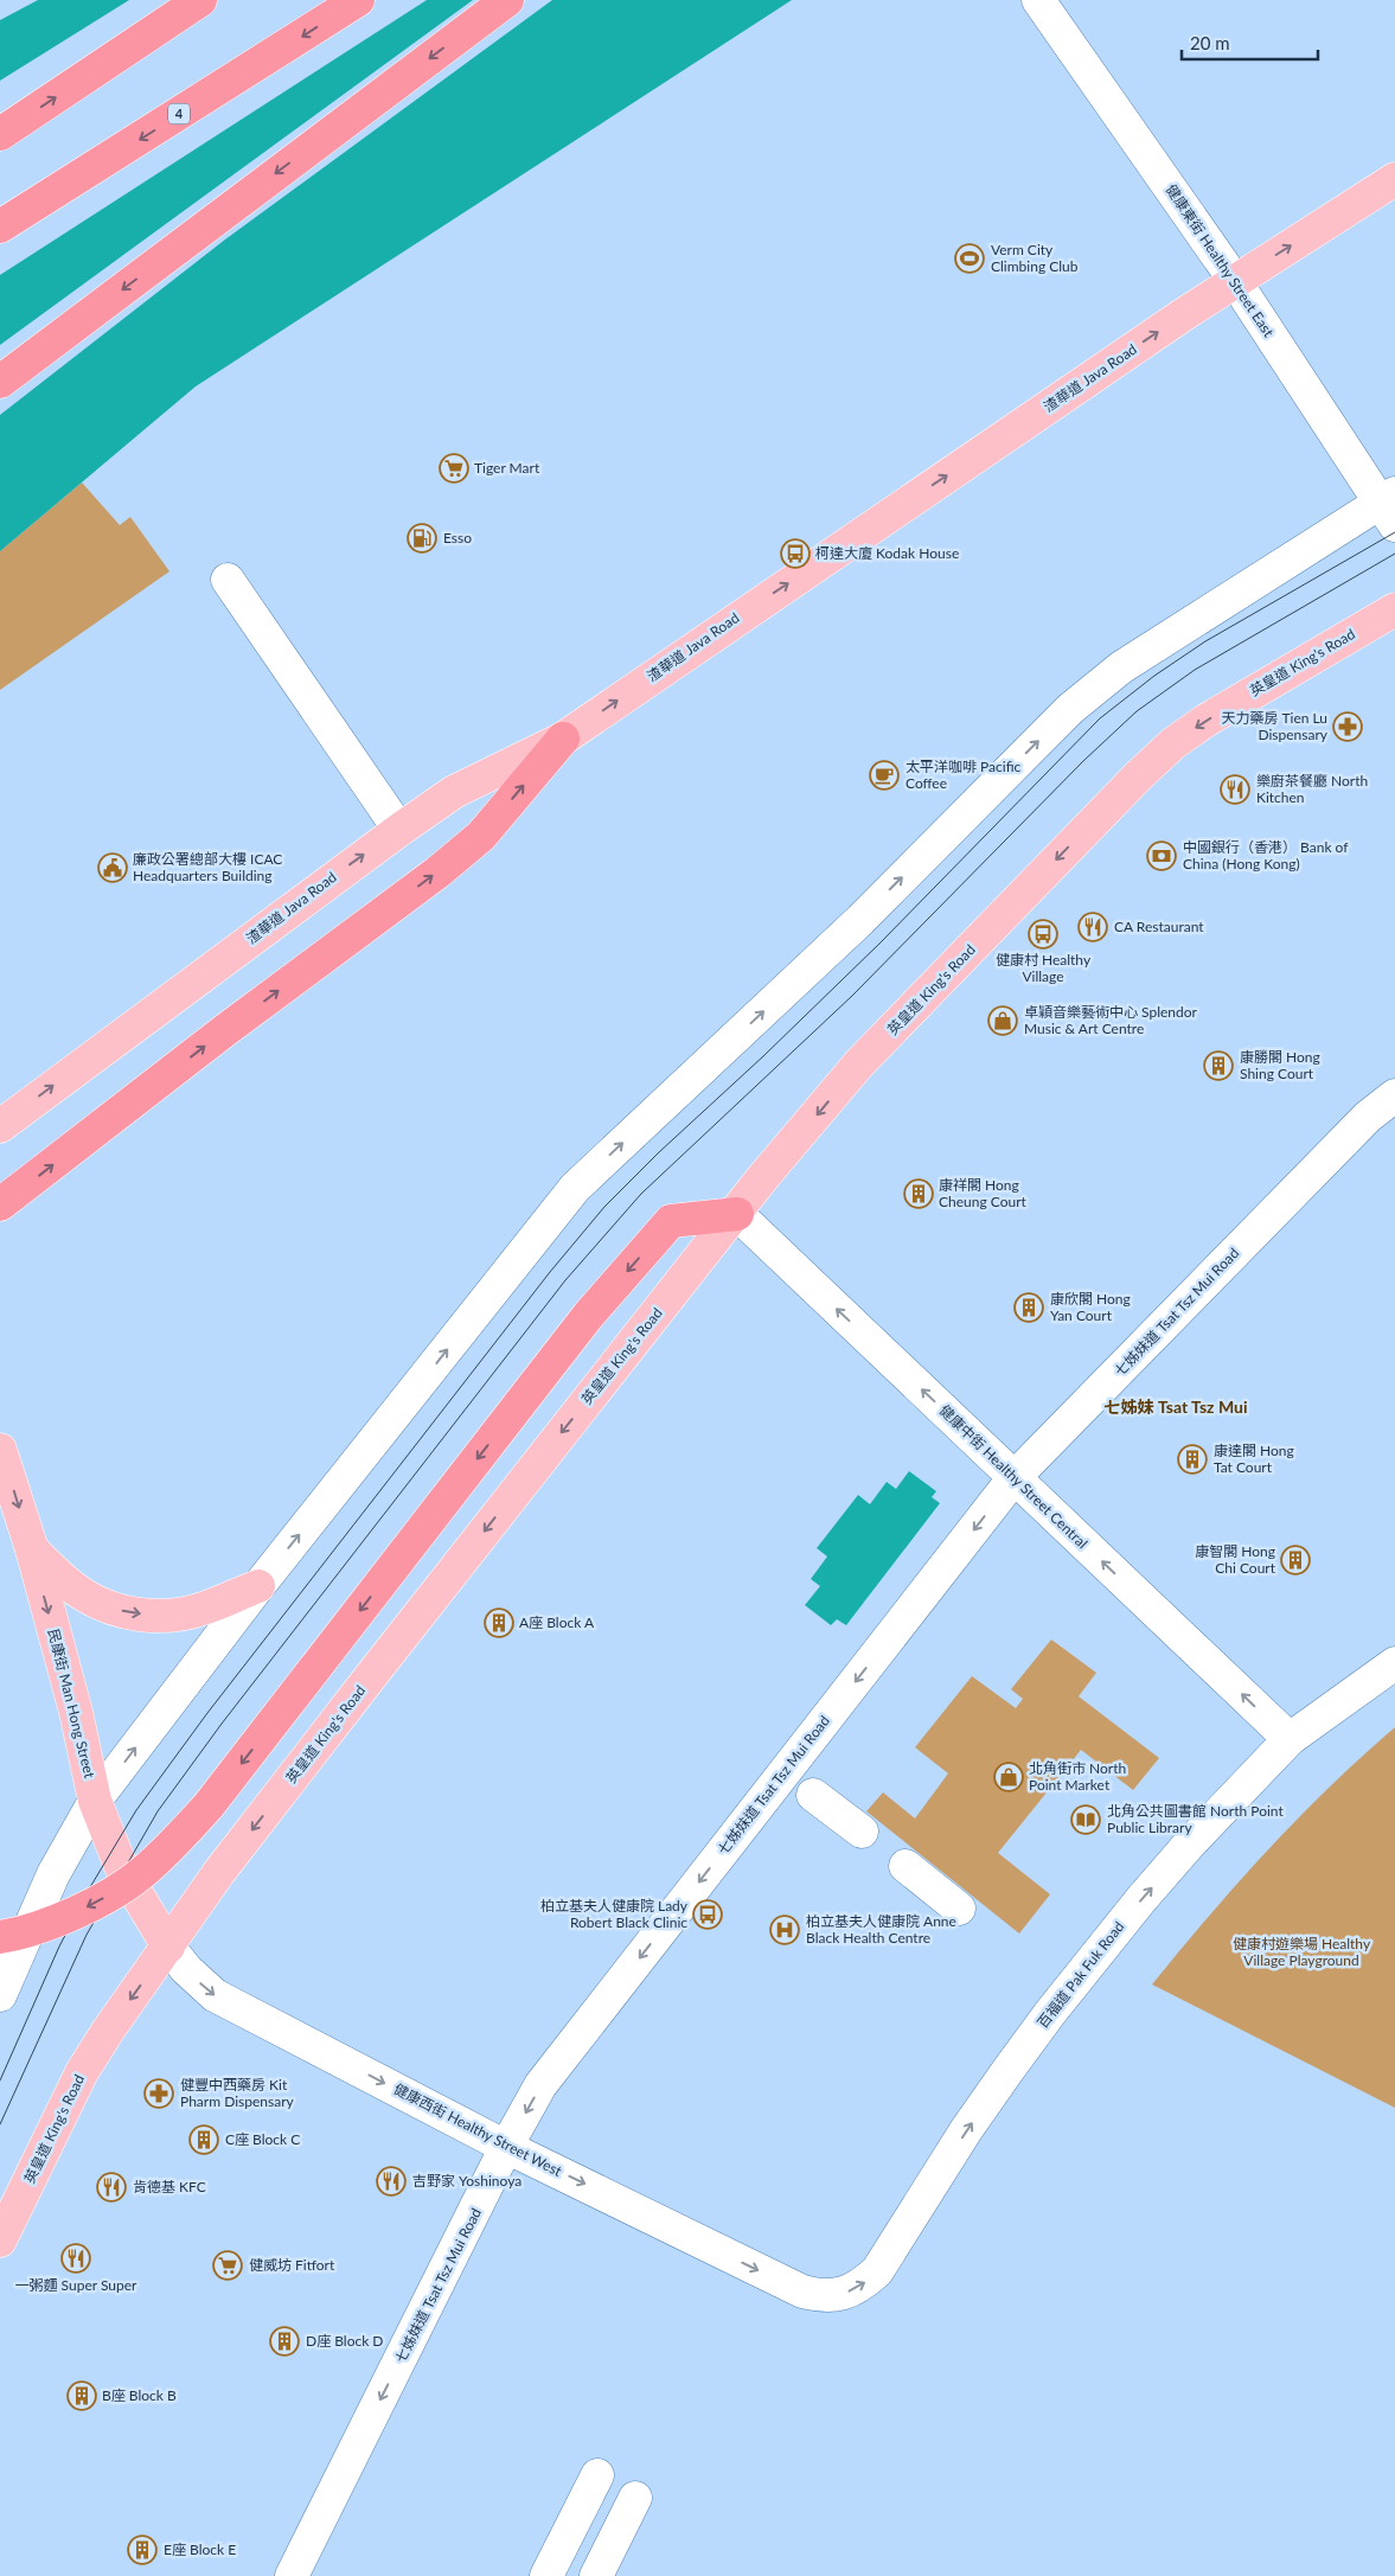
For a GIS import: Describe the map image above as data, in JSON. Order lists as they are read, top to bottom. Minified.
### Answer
{"streets":{"highway":["4"],"main road":["渣華道 Java Road","英皇道 King's Road","民康街 Man Hong Street"],"street":["健康東街 Healthy Street East","七姊妹道 Tsat Tsz Mui Road","健康中街 Healthy Street Central","百福道 Pak Fuk Road","健康西街 Healthy Street West"]},"crossings":[["健康東街 Healthy Street East","渣華道 Java Road"],["英皇道 King's Road","健康中街 Healthy Street Central"],["英皇道 King's Road","民康街 Man Hong Street"],["英皇道 King's Road","健康西街 Healthy Street West"],["七姊妹道 Tsat Tsz Mui Road","健康中街 Healthy Street Central"],["七姊妹道 Tsat Tsz Mui Road","健康西街 Healthy Street West"],["健康中街 Healthy Street Central","百福道 Pak Fuk Road"],["民康街 Man Hong Street","健康西街 Healthy Street West"],["百福道 Pak Fuk Road","健康西街 Healthy Street West"]],"one_way":["渣華道 Java Road","英皇道 King's Road","七姊妹道 Tsat Tsz Mui Road","健康中街 Healthy Street Central","民康街 Man Hong Street","百福道 Pak Fuk Road","健康西街 Healthy Street West"],"districts":["七姊妹 Tsat Tsz Mui"],"parks":["健康村遊樂場 Healthy Village Playground"],"places":{"sports":["Verm City Climbing Club"],"supermarket":["Tiger Mart","健威坊 Fitfort"],"fuel station":["Esso"],"bus stop":["柯達大廈 Kodak House","健康村 Healthy Village","柏立基夫人健康院 Lady Robert Black Clinic"],"pharmacy":["天力藥房 Tien Lu Dispensary","健豐中西藥房 Kit Pharm Dispensary"],"cafe":["太平洋咖啡 Pacific Coffee"],"restaurant":["樂廚茶餐廳 North Kitchen","CA Restaurant","吉野家 Yoshinoya","肯德基 KFC","一粥麵 Super Super"],"bank":["中國銀行（香港） Bank of China (Hong Kong)"],"public building":["廉政公署總部大樓 ICAC Headquarters Building"],"shop":["卓穎音樂藝術中心 Splendor Music & Art Centre","北角街市 North Point Market"],"building":["康勝閣 Hong Shing Court","康祥閣 Hong Cheung Court","康欣閣 Hong Yan Court","康達閣 Hong Tat Court","康智閣 Hong Chi Court","A座 Block A","C座 Block C","D座 Block D","B座 Block B","E座 Block E"],"library":["北角公共圖書館 North Point Public Library"],"hospital":["柏立基夫人健康院 Anne Black Health Centre"]},"scale_bar":"20 m"}
